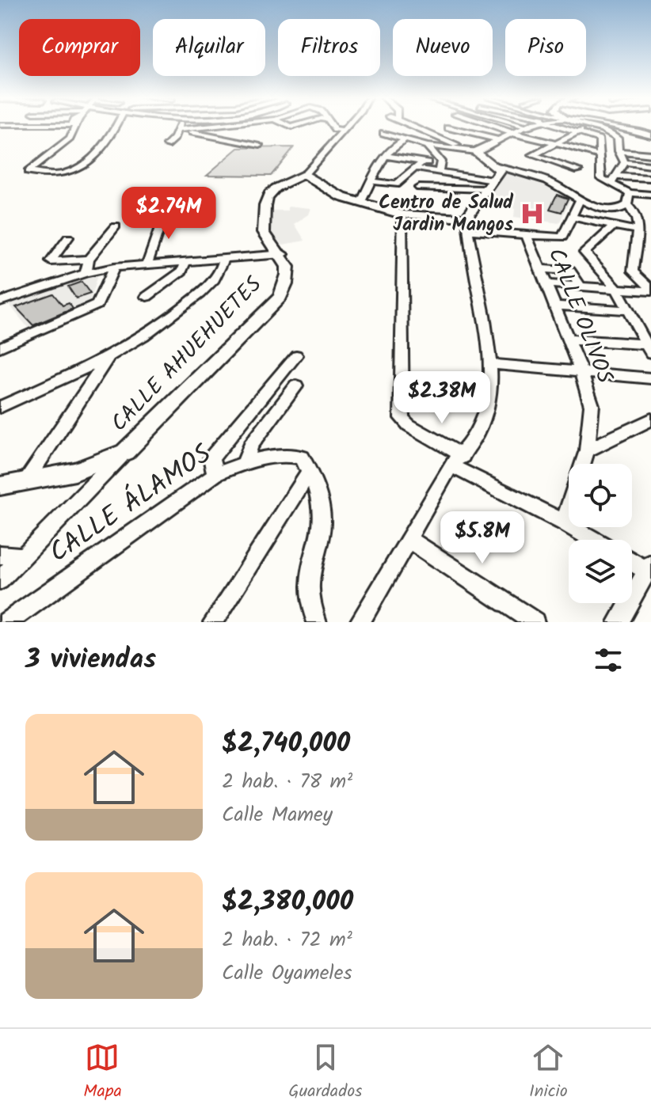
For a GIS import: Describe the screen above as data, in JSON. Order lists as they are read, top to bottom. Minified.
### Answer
{"streets":{"main road":["CALLE AHUEHUETES"],"street":["CALLE OLIVOS","CALLE ÁLAMOS"]},"places":{"hospital":["Centro de Salud Jardin Mangos"]},"page":{"chip":["Comprar","Alquilar","Filtros","Nuevo","Piso"],"price":["$2.74M","$2.38M","$5.8M"],"heading":"3 viviendas","list":[{"name":"$2,740,000","note":"2 hab. · 78 m² · Calle Mamey"},{"name":"$2,380,000","note":"2 hab. · 72 m² · Calle Oyameles"}],"tabs":["Mapa","Guardados","Inicio"]}}
